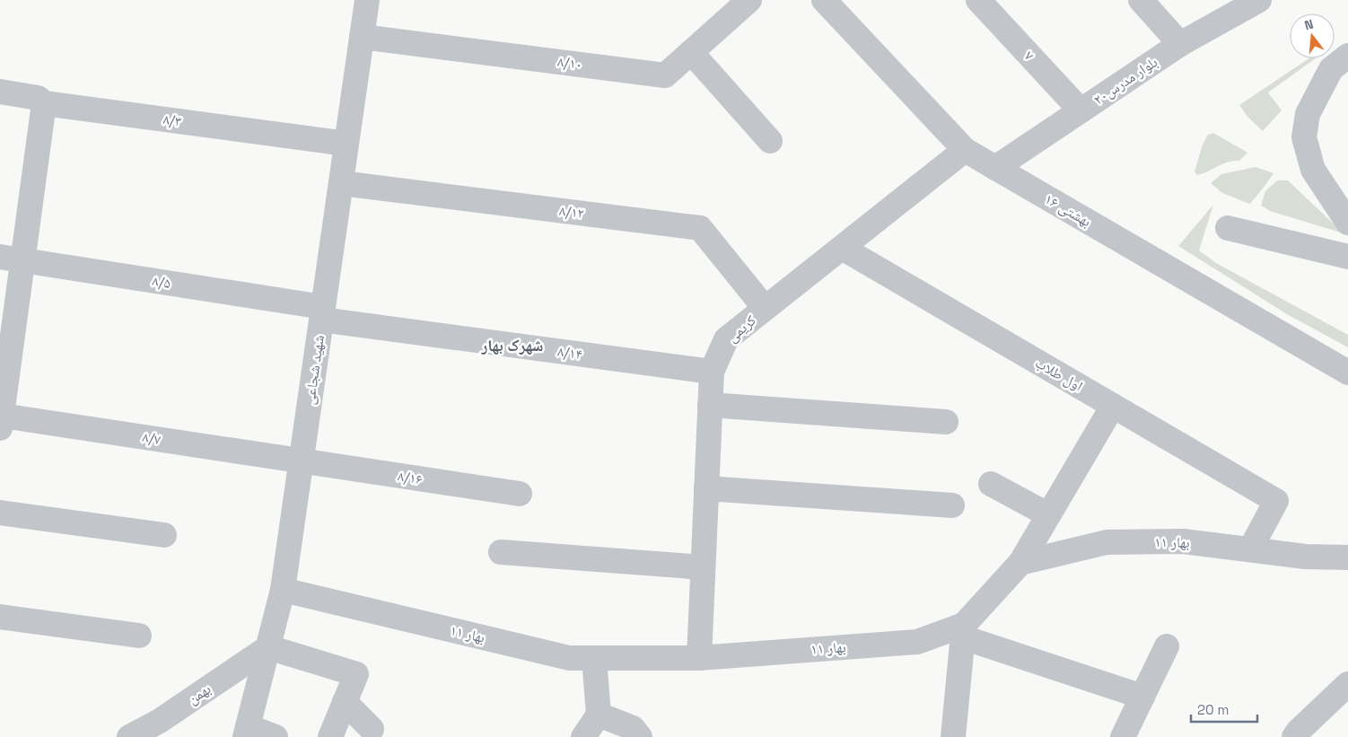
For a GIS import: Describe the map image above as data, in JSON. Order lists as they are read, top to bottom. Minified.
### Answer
{"streets":{"street":["۷","۸/۱۰","بلوار مدرس۲۰","۸/۳","۱۶ بهشتی","۸/۱۲","۸/۵","کریمی","۸/۱۴","شهید شجاعی","اول طلاب","۸/۷","۸/۱۶","بهار ۱۱","بهمن"]},"crossings":[["۷","بلوار مدرس۲۰"],["۸/۱۰","شهید شجاعی"],["بلوار مدرس۲۰","۱۶ بهشتی"],["۸/۳","شهید شجاعی"],["۱۶ بهشتی","کریمی"],["۸/۱۲","کریمی"],["۸/۱۲","شهید شجاعی"],["۸/۵","۸/۱۴"],["۸/۵","شهید شجاعی"],["کریمی","۸/۱۴"],["کریمی","اول طلاب"],["کریمی","بهار ۱۱"],["۸/۱۴","شهید شجاعی"],["شهید شجاعی","۸/۷"],["شهید شجاعی","۸/۱۶"],["شهید شجاعی","بهار ۱۱"],["شهید شجاعی","بهمن"],["اول طلاب","بهار ۱۱"],["۸/۷","۸/۱۶"]],"districts":["شهرک بهار"],"scale_bar":"20 m","north":"top"}
